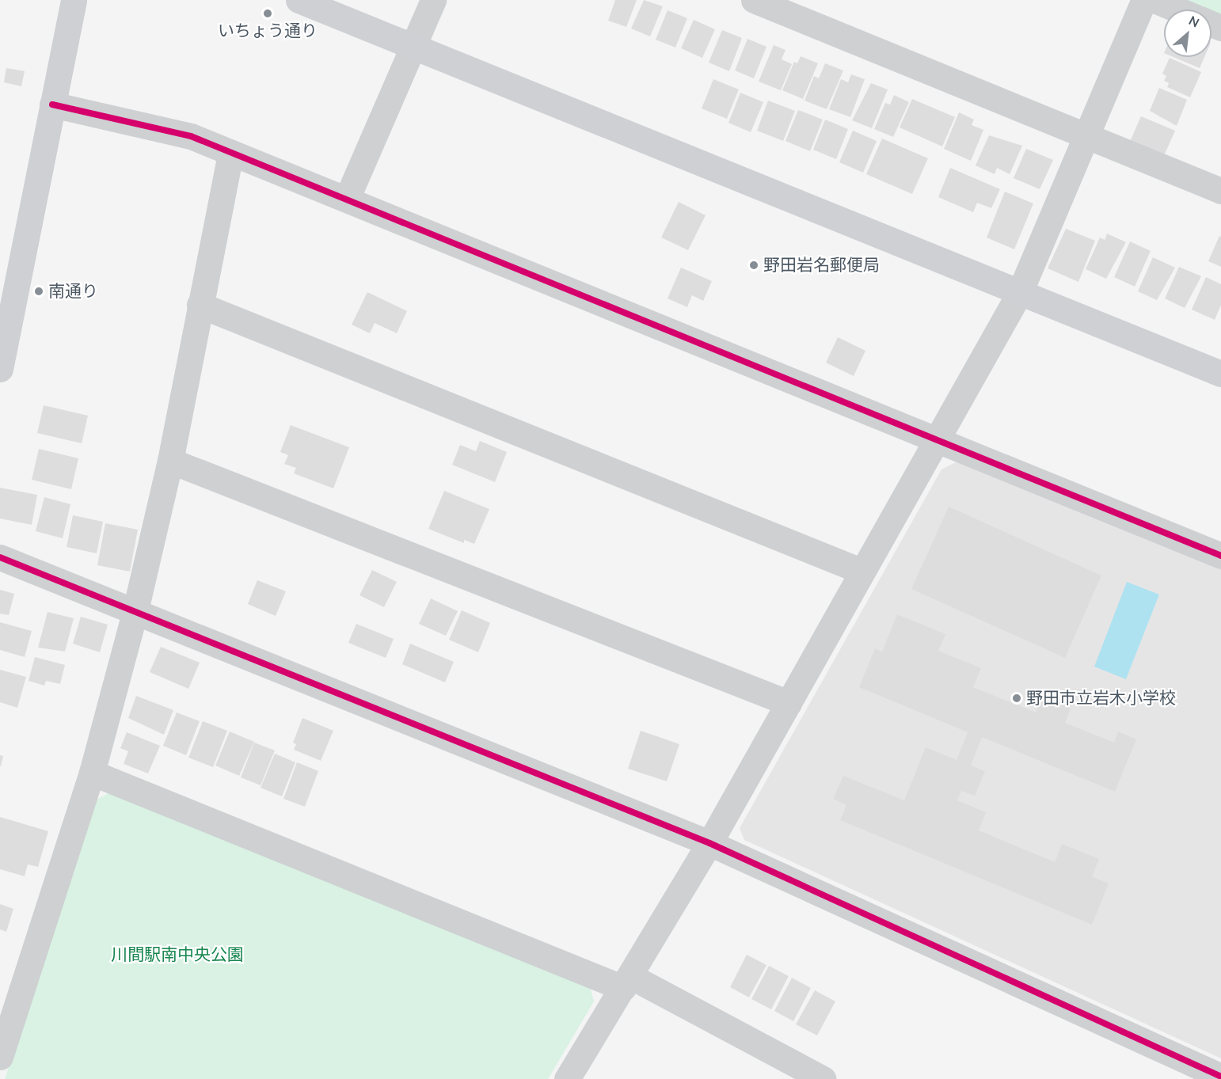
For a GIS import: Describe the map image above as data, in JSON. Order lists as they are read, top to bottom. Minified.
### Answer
{"parks":["川間駅南中央公園"],"places":["いちょう通り","野田岩名郵便局","南通り","野田市立岩木小学校"],"north":"top right"}
